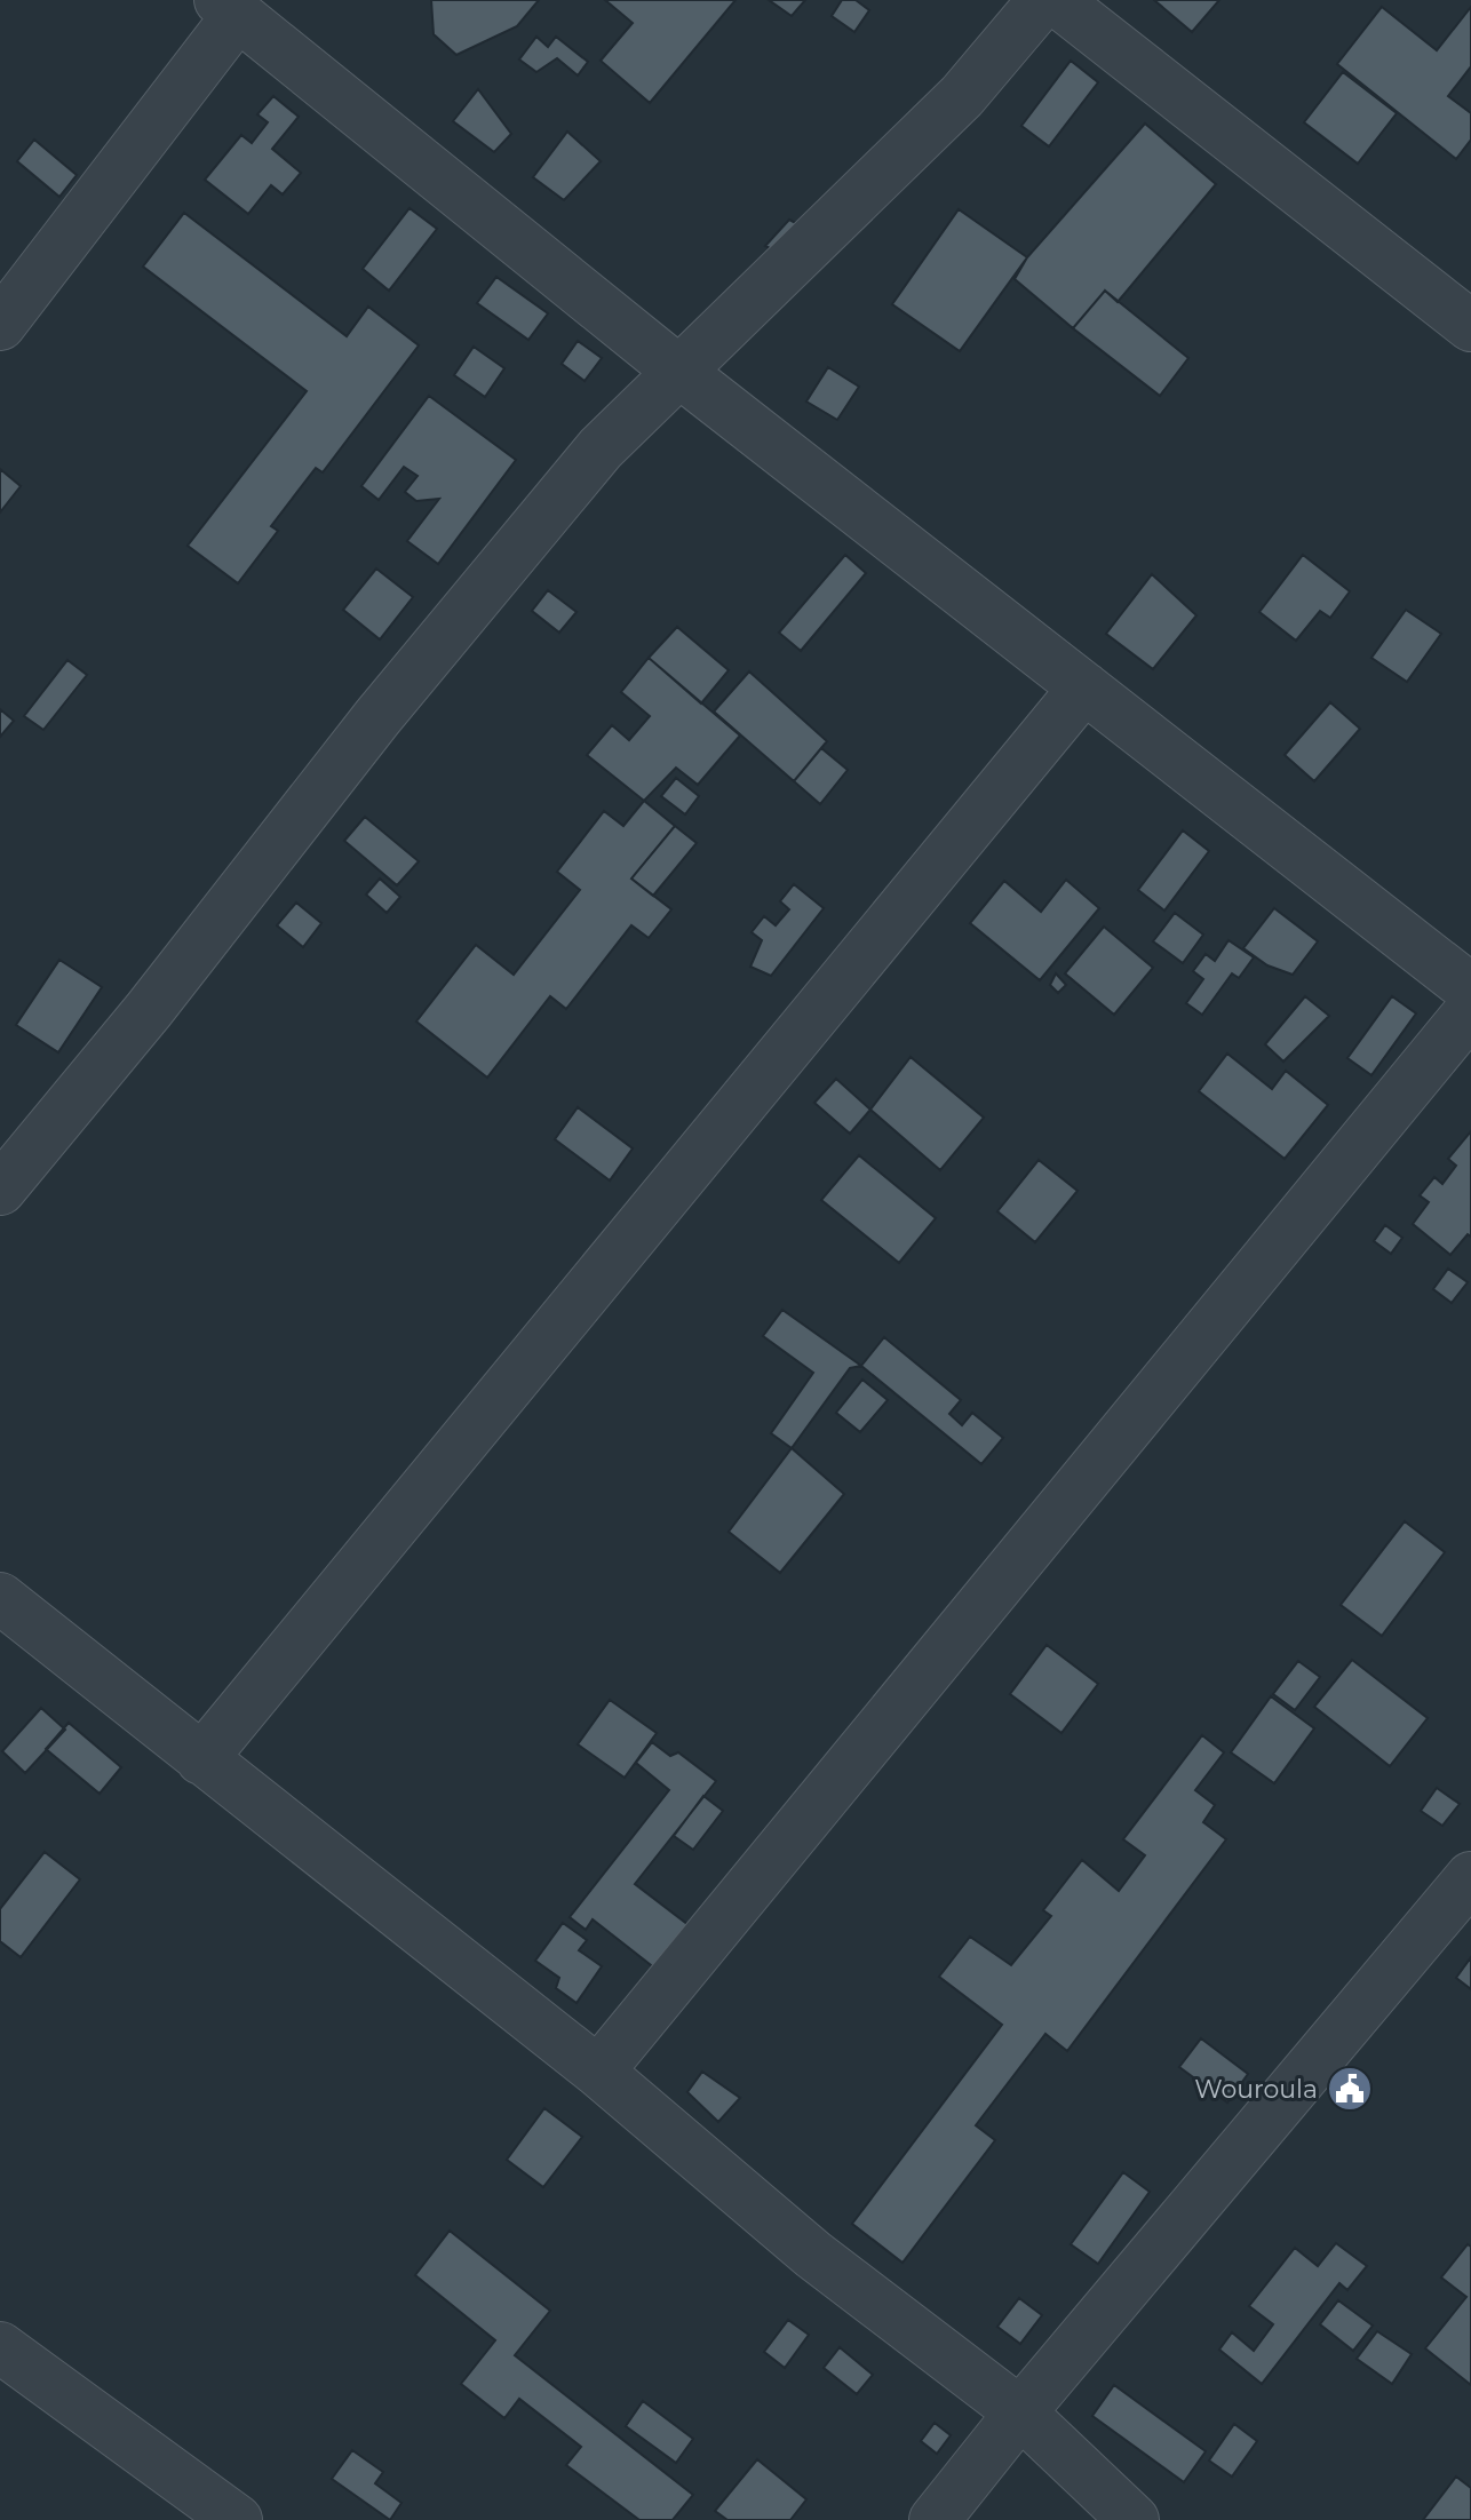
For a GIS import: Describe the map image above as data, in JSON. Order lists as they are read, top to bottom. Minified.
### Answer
{"places":{"public building":["Wouroula"]}}
